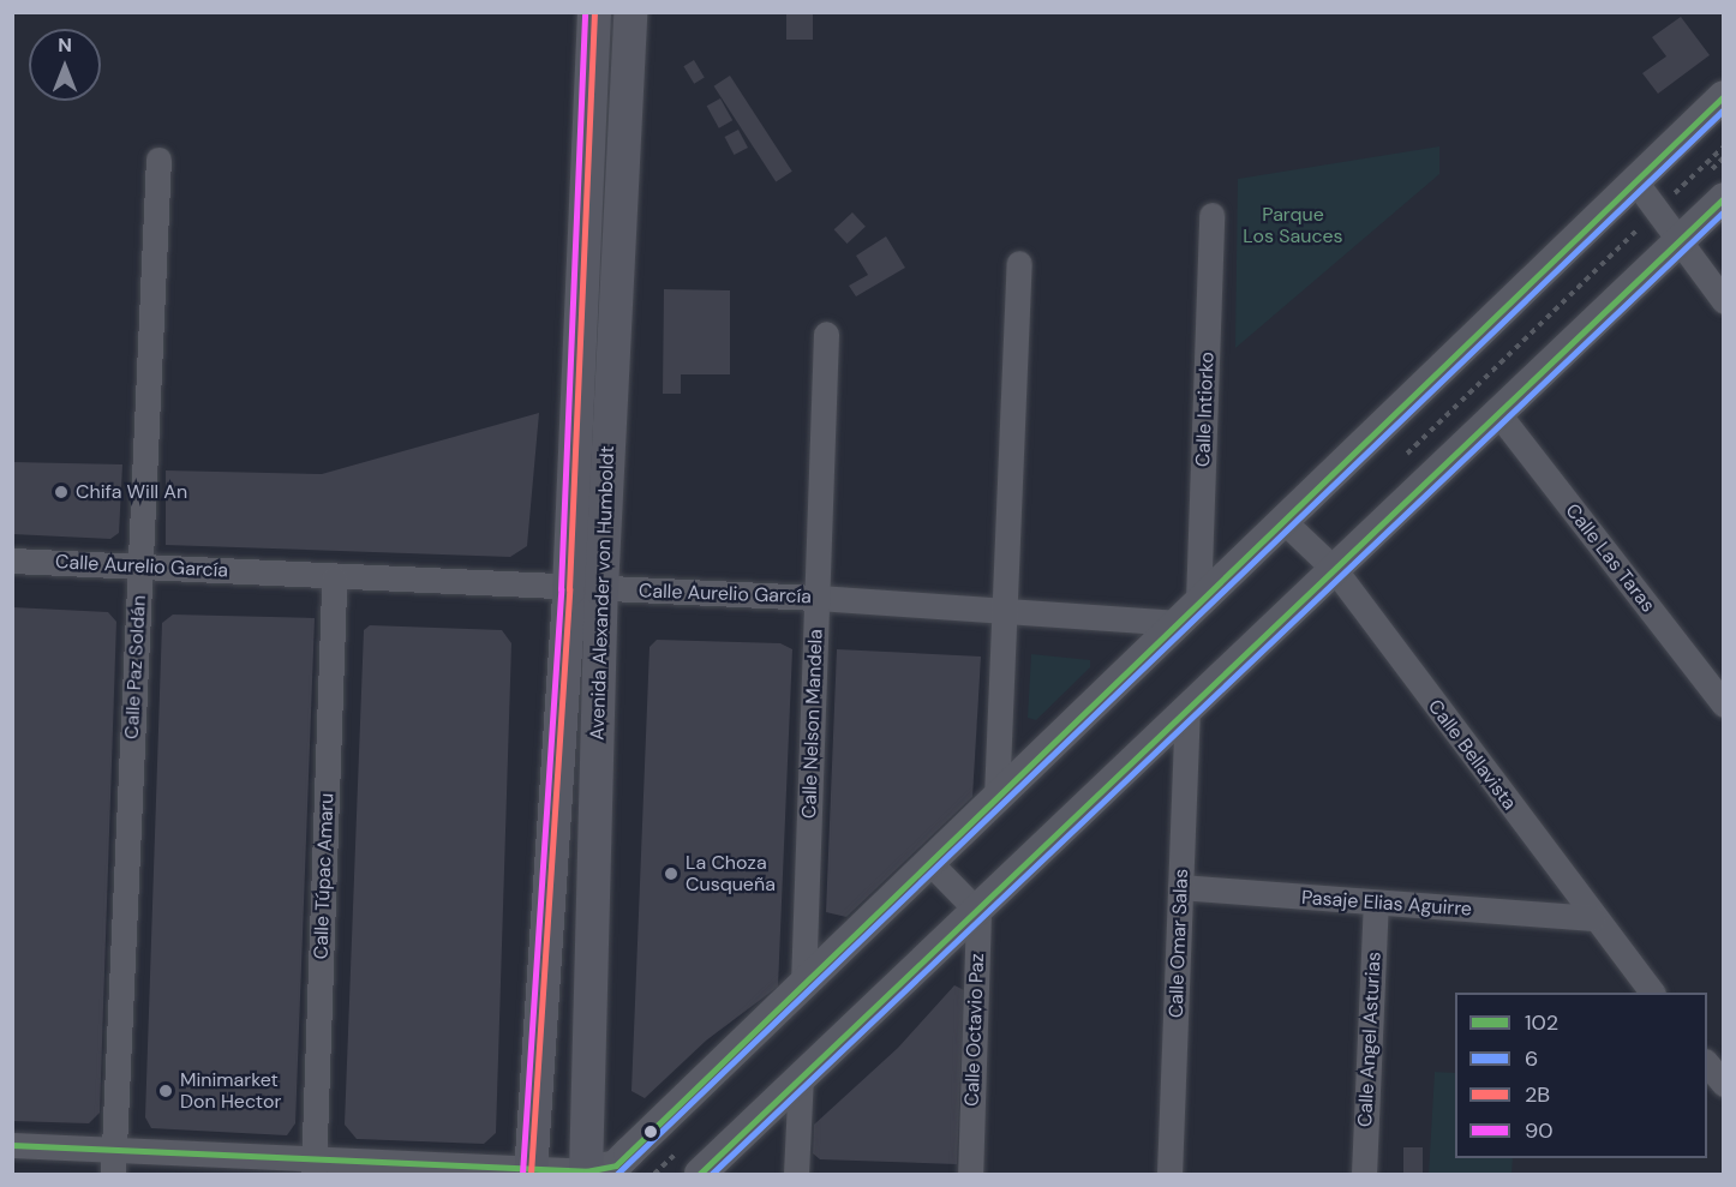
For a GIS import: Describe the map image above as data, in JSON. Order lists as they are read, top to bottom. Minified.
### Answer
{"streets":{"main road":["Avenida Alexander von Humboldt"],"street":["Calle Intiorko","Calle Las Taras","Calle Aurelio García","Calle Paz Soldán","Calle Nelson Mandela","Calle Bellavista","Calle Túpac Amaru","Pasaje Elias Aguirre","Calle Omar Salas","Calle Octavio Paz","Calle Angel Asturias"]},"crossings":[["Calle Intiorko","Calle Aurelio García"],["Calle Aurelio García","Avenida Alexander von Humboldt"],["Calle Aurelio García","Calle Paz Soldán"],["Calle Aurelio García","Calle Nelson Mandela"],["Calle Aurelio García","Calle Túpac Amaru"],["Calle Bellavista","Pasaje Elias Aguirre"],["Pasaje Elias Aguirre","Calle Omar Salas"],["Pasaje Elias Aguirre","Calle Angel Asturias"]],"parks":["Parque Los Sauces"],"places":["Chifa Will An","La Choza Cusqueña","Minimarket Don Hector"],"lines":["transit line 2B","transit line 90","transit line 102","transit line 6"],"legend":["102","6","2B","90"],"north":"top"}
